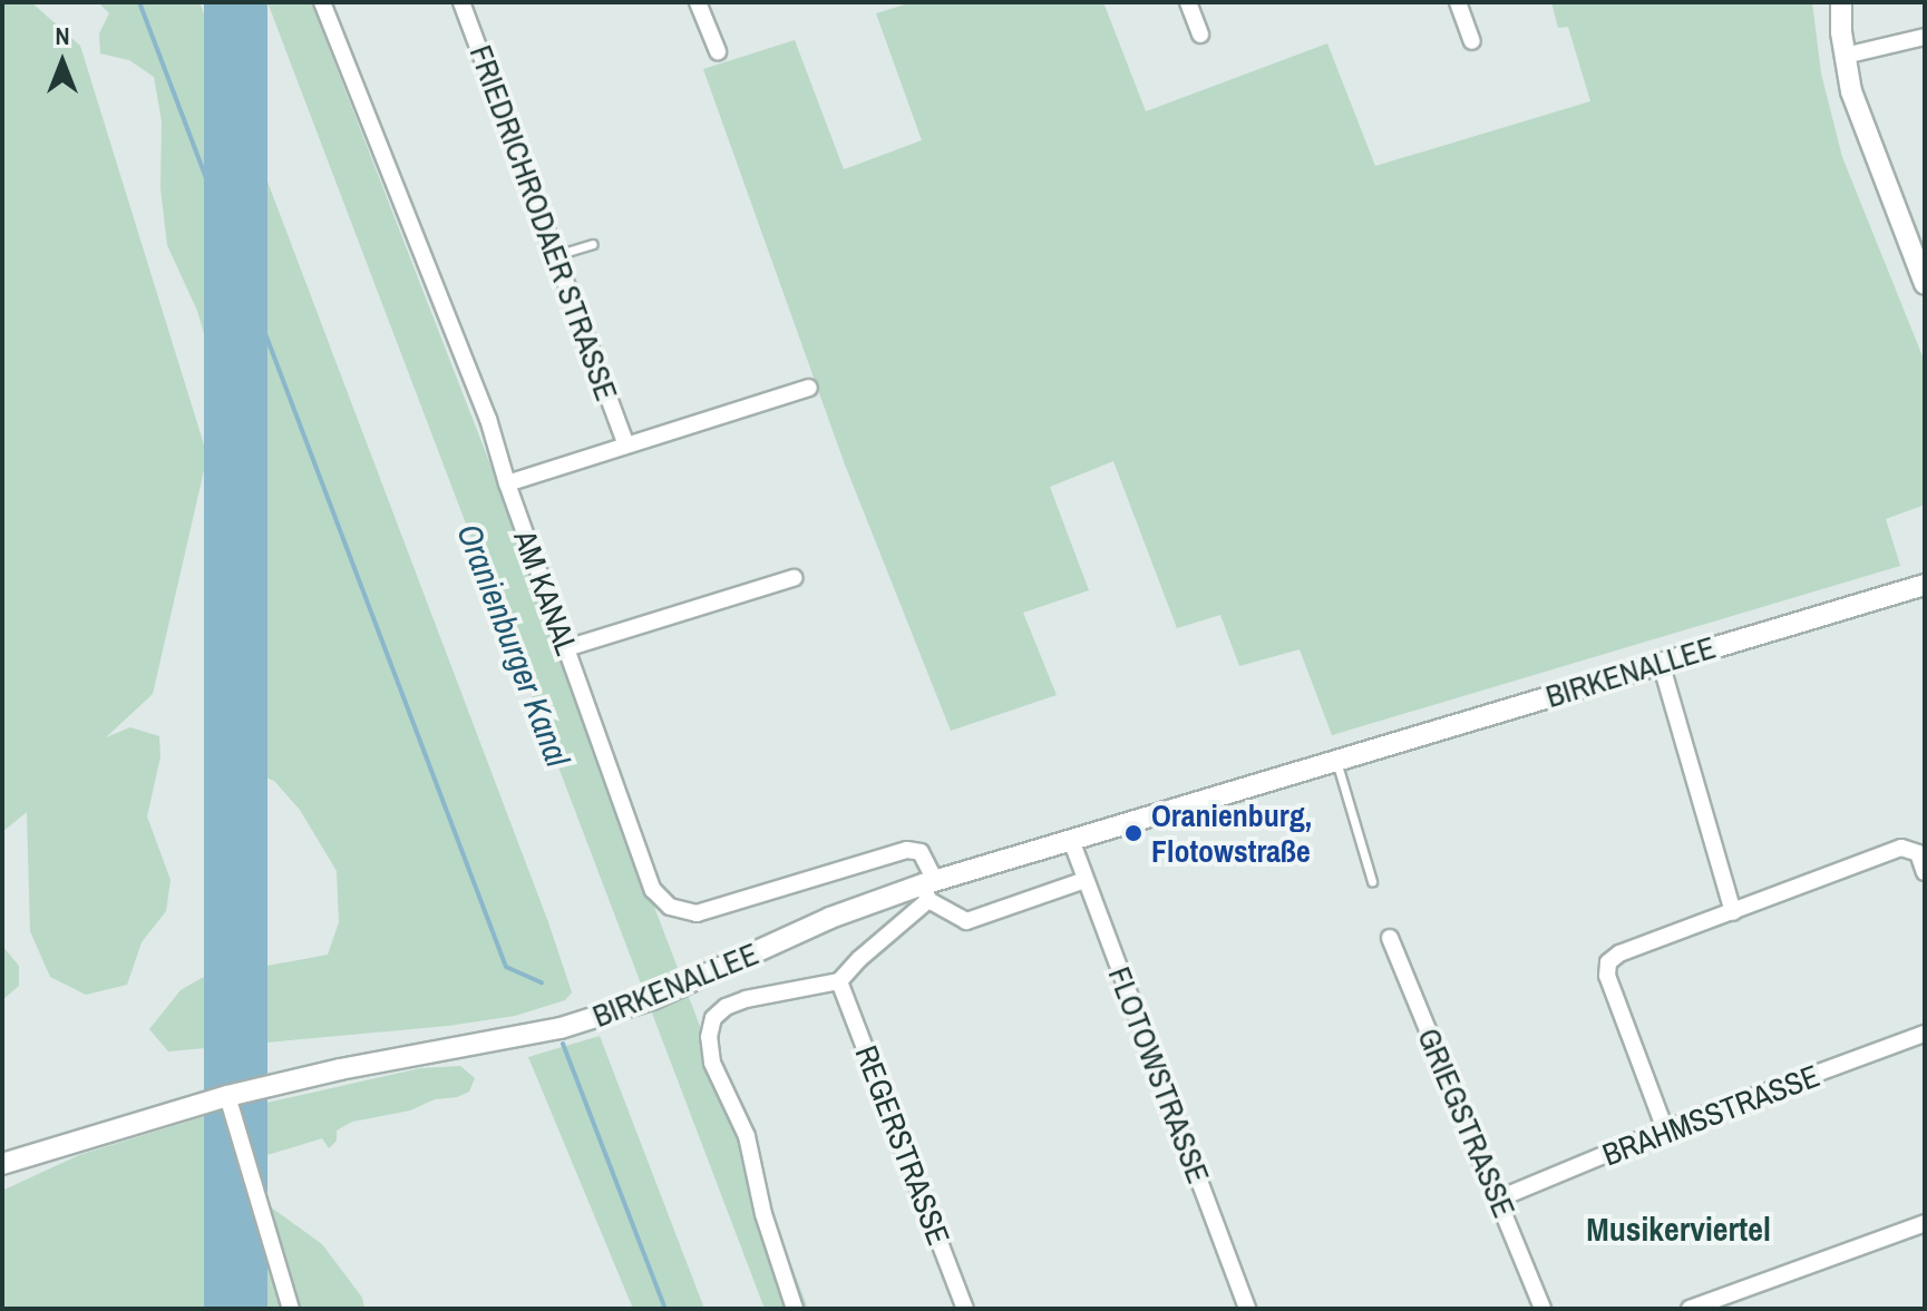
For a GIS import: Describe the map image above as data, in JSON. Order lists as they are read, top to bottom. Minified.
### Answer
{"streets":{"street":["FRIEDRICHRODAER STRASSE","AM KANAL","BIRKENALLEE","FLOTOWSTRASSE","BRAHMSSTRASSE","GRIEGSTRASSE","REGERSTRASSE"]},"crossings":[["AM KANAL","BIRKENALLEE"],["BIRKENALLEE","FLOTOWSTRASSE"],["BRAHMSSTRASSE","GRIEGSTRASSE"]],"districts":["Musikerviertel"],"water":["Oranienburger Kanal"],"places":["Oranienburg, Flotowstraße"],"north":"top"}
